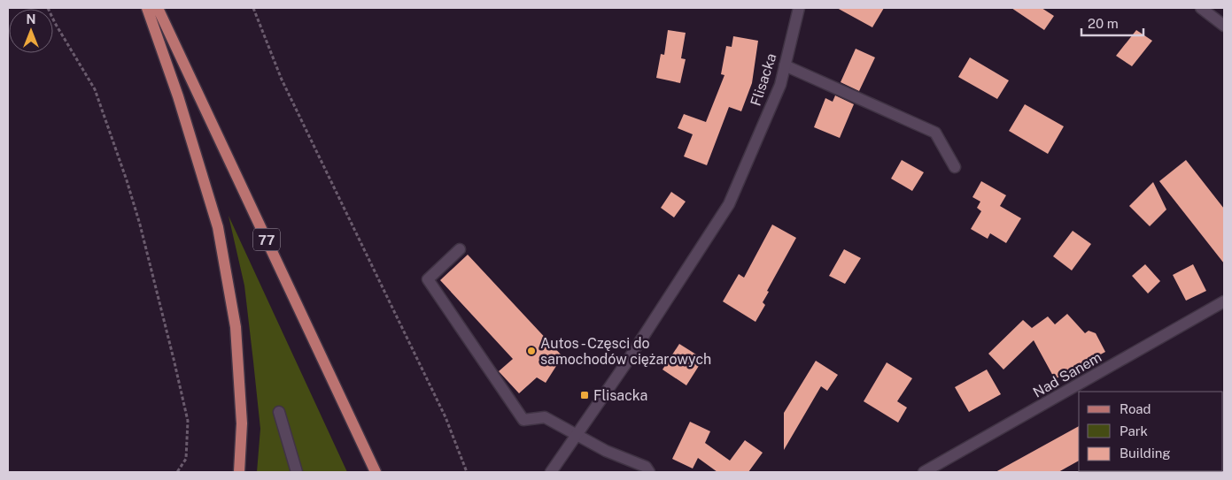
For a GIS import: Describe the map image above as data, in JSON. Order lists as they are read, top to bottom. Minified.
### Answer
{"streets":{"main road":["77"],"street":["Flisacka","Nad Sanem"]},"places":{"other":["Autos - Częsci do samochodów ciężarowych"],"transit":["Flisacka"]},"legend":["Road","Park","Building"],"scale_bar":"20 m","north":"top"}
